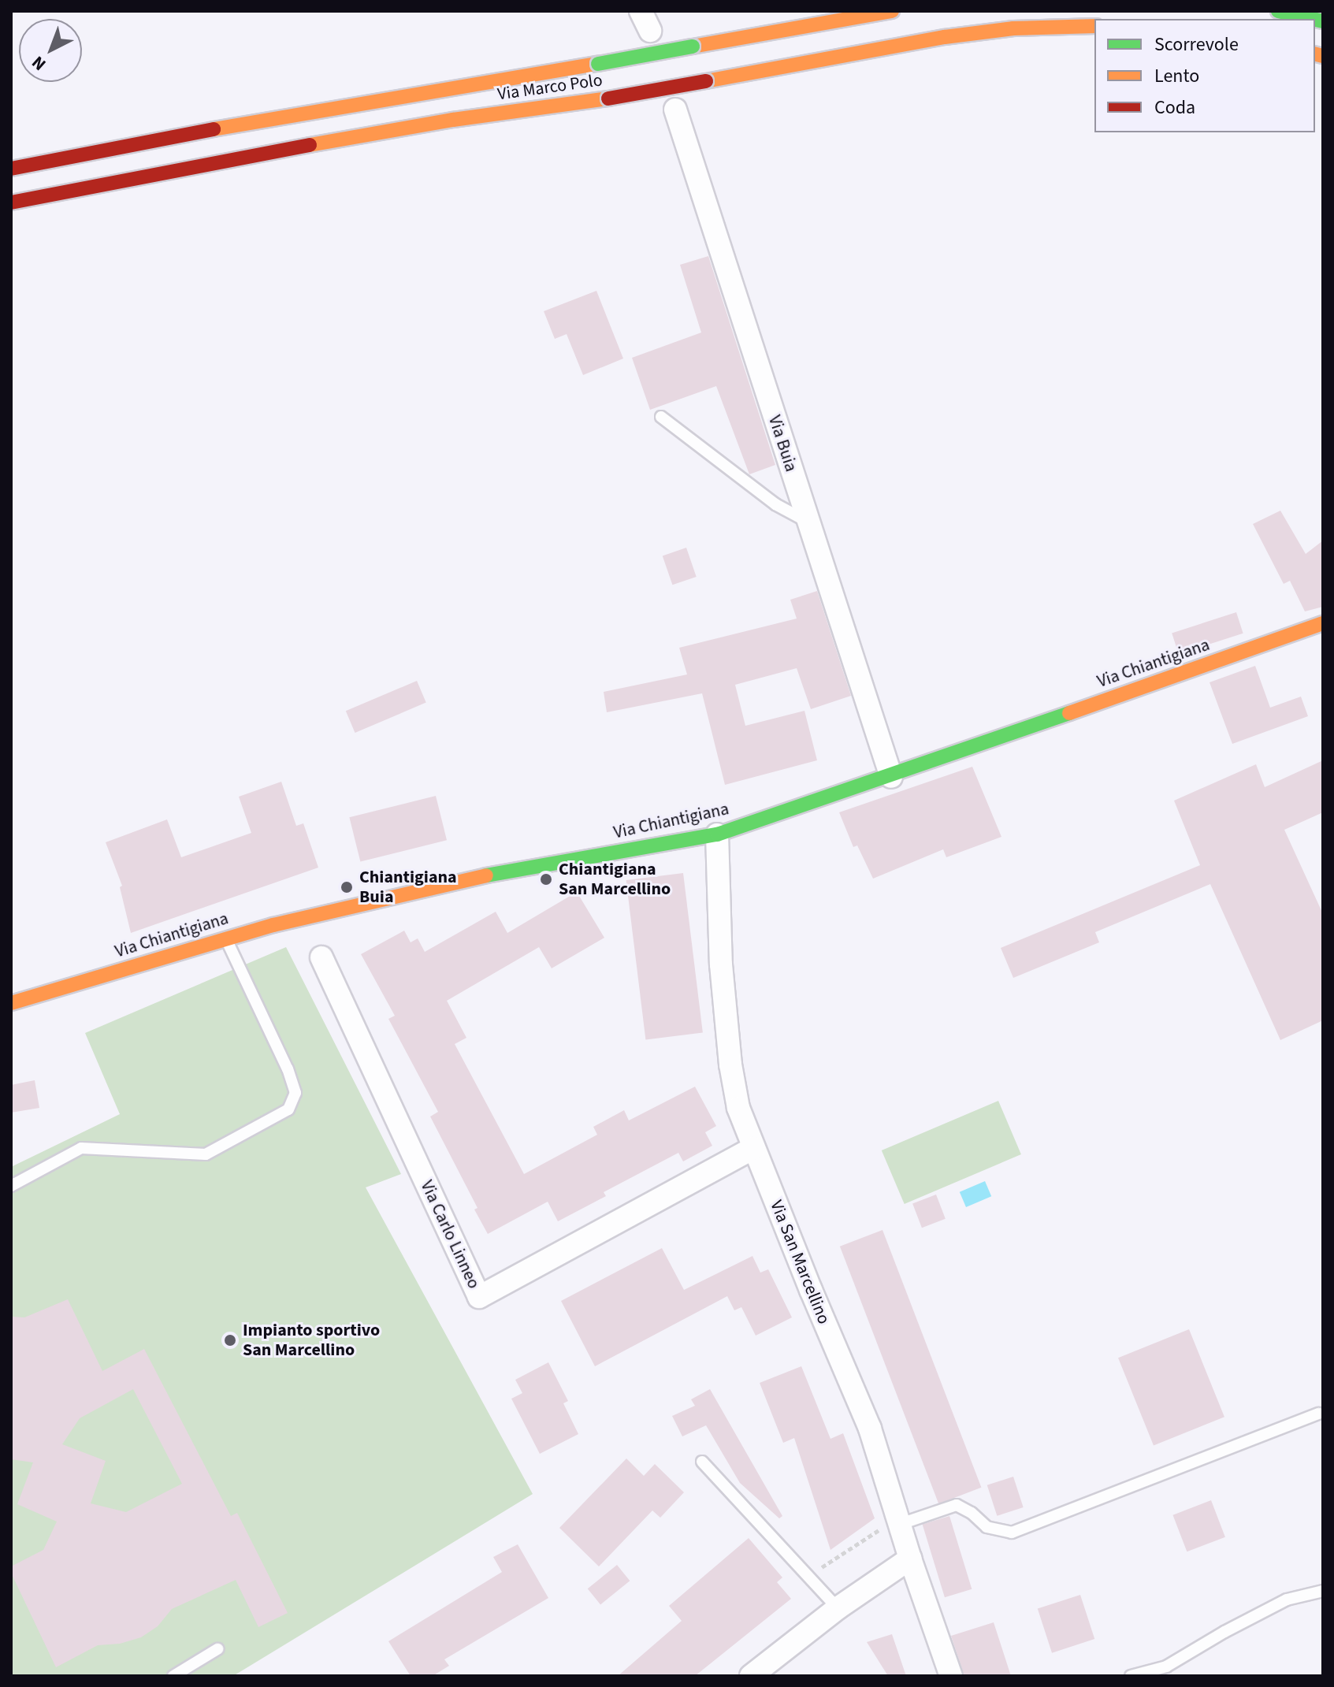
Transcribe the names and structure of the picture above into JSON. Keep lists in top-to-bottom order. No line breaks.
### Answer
{"streets":{"main road":["Via Marco Polo","Via Chiantigiana"],"street":["Via Buia","Via Carlo Linneo","Via San Marcellino"]},"crossings":[["Via Buia","Via Chiantigiana"],["Via Chiantigiana","Via San Marcellino"],["Via Carlo Linneo","Via San Marcellino"]],"places":["Chiantigiana San Marcellino","Chiantigiana Buia","Impianto sportivo San Marcellino"],"legend":["Scorrevole","Lento","Coda"],"north":"bottom left"}
